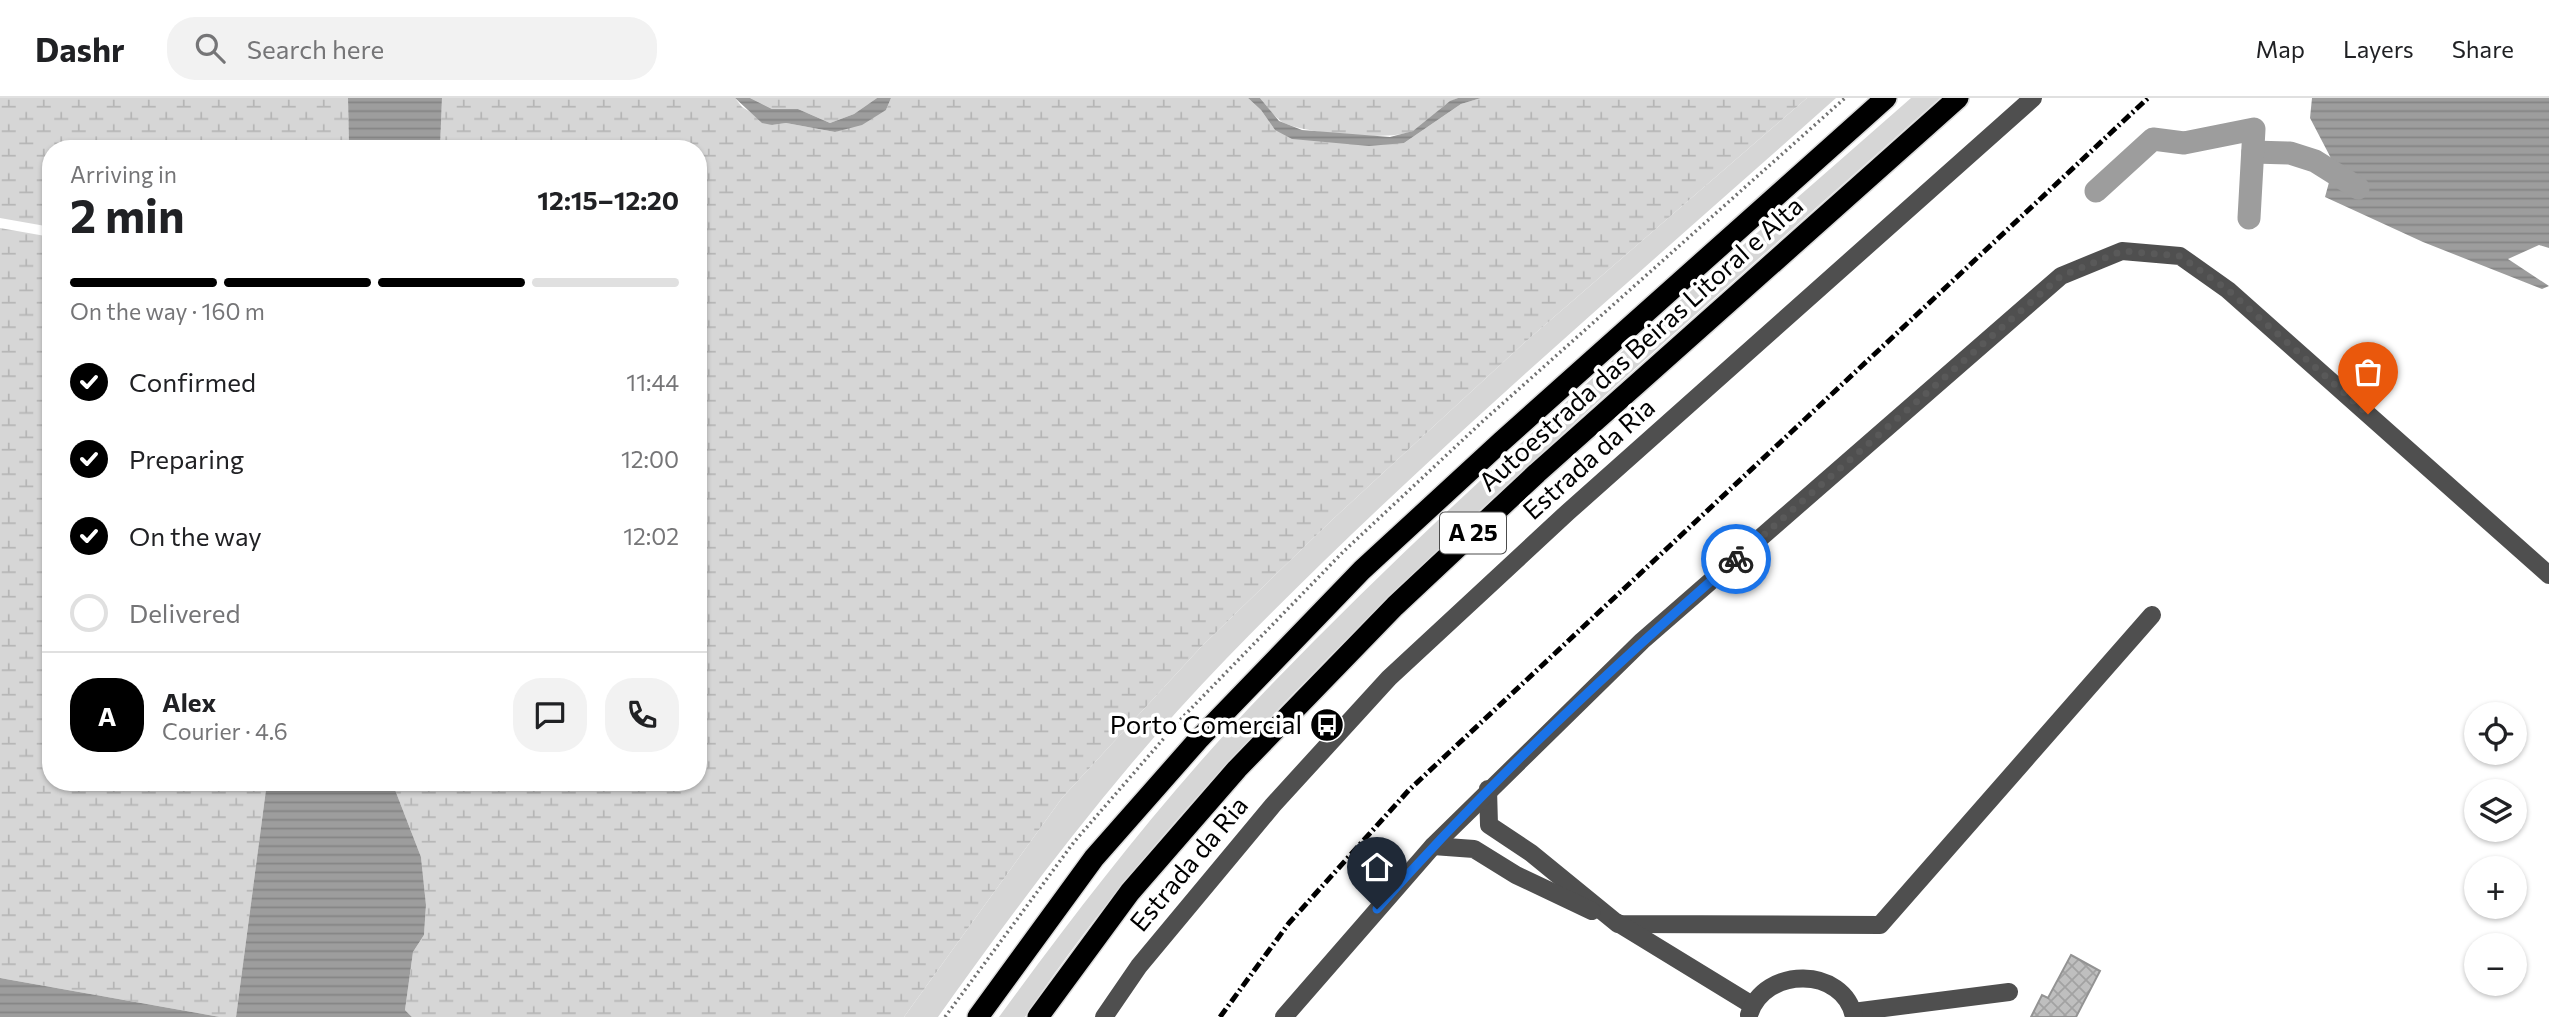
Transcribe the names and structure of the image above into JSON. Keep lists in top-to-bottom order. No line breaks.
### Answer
{"streets":{"highway":["Autoestrada das Beiras Litoral e Alta","A 25"],"street":["Estrada da Ria"]},"places":{"bus stop":["Porto Comercial"]},"page":{"header":"Dashr","search":"Search here","nav":["Map","Layers","Share"],"heading":["2 min","Arriving in","12:15–12:20"],"panel":["Alex","Courier · 4.6"],"bar":"On the way · 160 m","list":[["Confirmed","11:44"],["Preparing","12:00"],["On the way","12:02"],"Delivered"],"round":"A","map_buttons":["+","−"]}}
